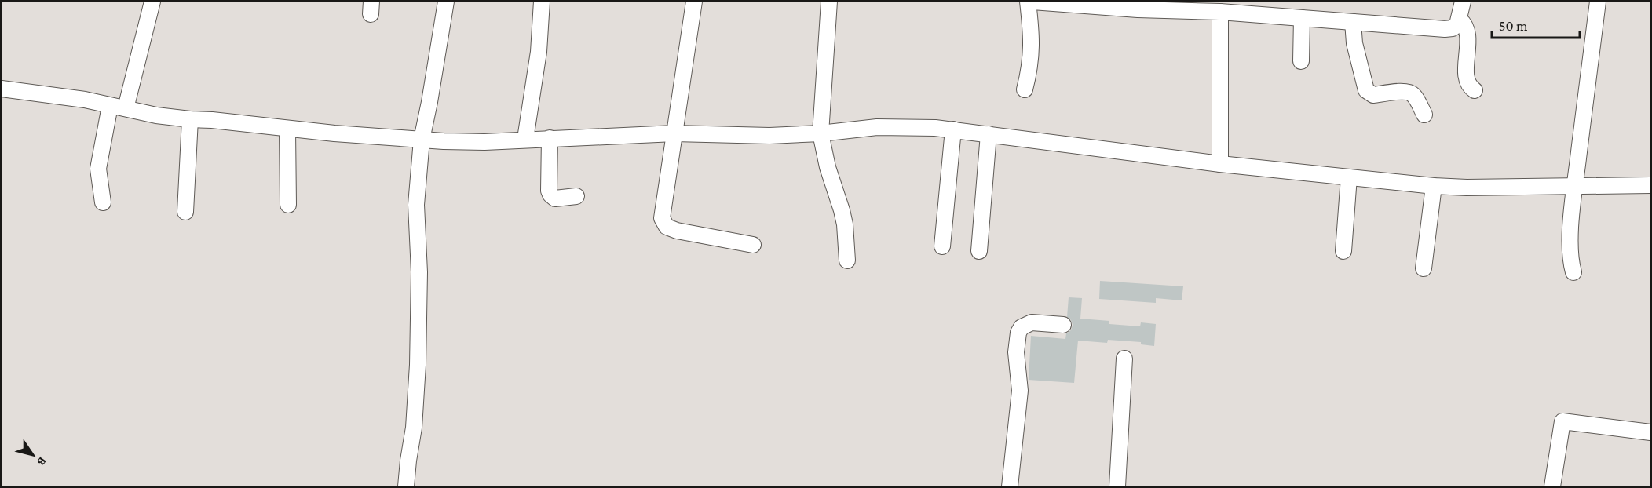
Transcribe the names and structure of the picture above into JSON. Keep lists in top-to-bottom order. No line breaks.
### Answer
{"scale_bar":"50 m","north":"bottom right"}
